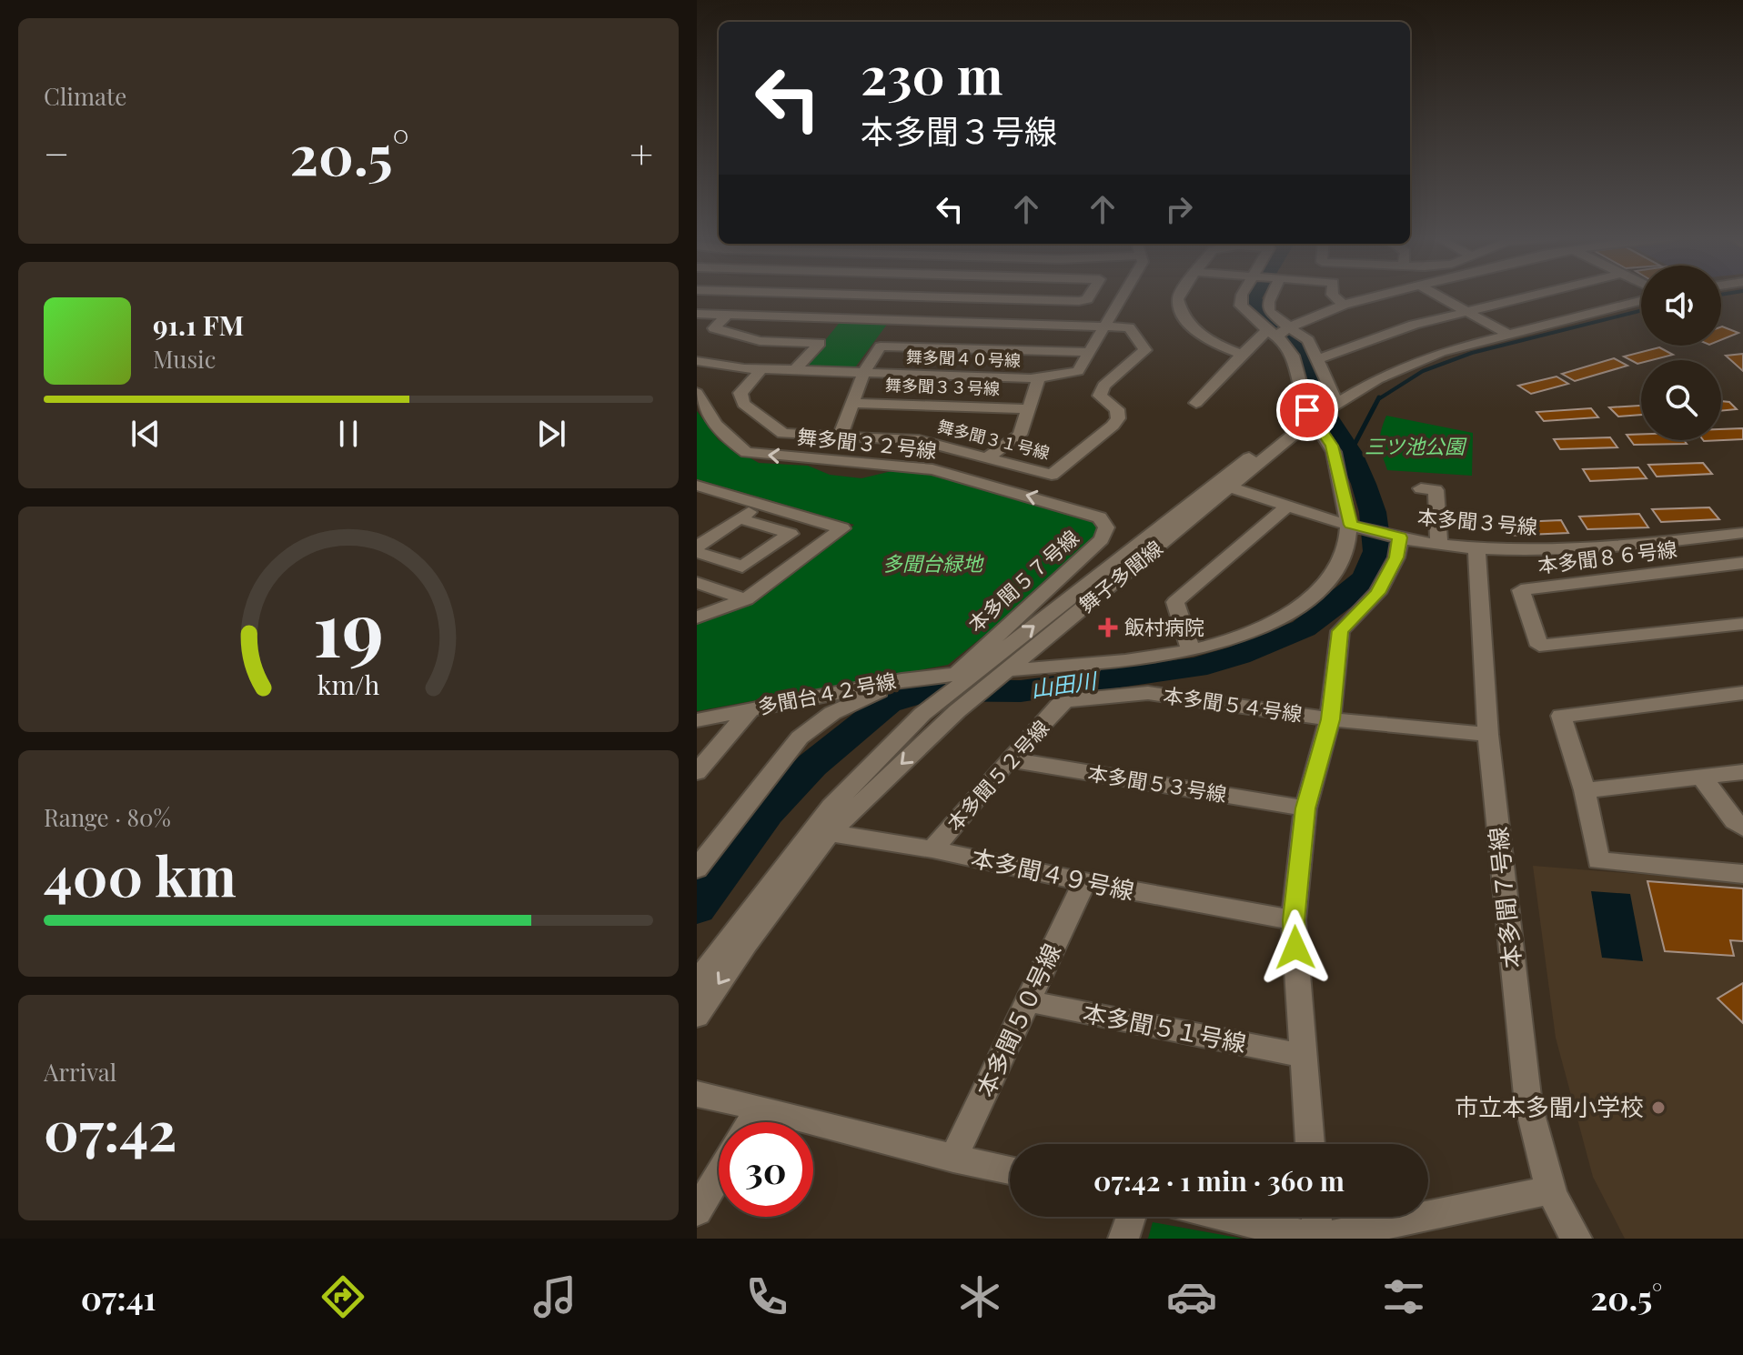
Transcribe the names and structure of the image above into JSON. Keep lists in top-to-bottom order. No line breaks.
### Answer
{"streets":{"street":["舞多聞４０号線","舞多聞３３号線","舞多聞３１号線","舞多聞３２号線","本多聞３号線","本多聞８６号線","舞子多聞線","本多聞５７号線","多聞台４２号線","本多聞５４号線","本多聞５２号線","本多聞５３号線","本多聞４９号線","本多聞７号線","本多聞５０号線","本多聞５１号線"]},"crossings":[["舞多聞４０号線","舞多聞３１号線"],["舞多聞３２号線","本多聞５７号線"],["本多聞３号線","舞子多聞線"],["本多聞３号線","本多聞７号線"],["舞子多聞線","本多聞５７号線"],["舞子多聞線","多聞台４２号線"],["舞子多聞線","本多聞４９号線"],["本多聞５７号線","多聞台４２号線"],["本多聞５４号線","本多聞５２号線"],["本多聞５４号線","本多聞７号線"],["本多聞５２号線","本多聞５３号線"],["本多聞５２号線","本多聞４９号線"],["本多聞４９号線","本多聞５０号線"],["本多聞５０号線","本多聞５１号線"]],"water":["山田川"],"parks":["三ツ池公園","多聞台緑地"],"places":{"health":["飯村病院"],"other":["市立本多聞小学校"]},"page":{"tile":["Climate",["Range · 80%","400 km"],["Arrival","07:42"]],"turn":["230 m","本多聞３号線"],"heat":["−","20.5°","+"],"song":["91.1 FM","Music"],"limit":"30","trip":"07:42 · 1 min · 360 m","tabs":["07:41","20.5°"],"gauge":["19","km/h"]}}
